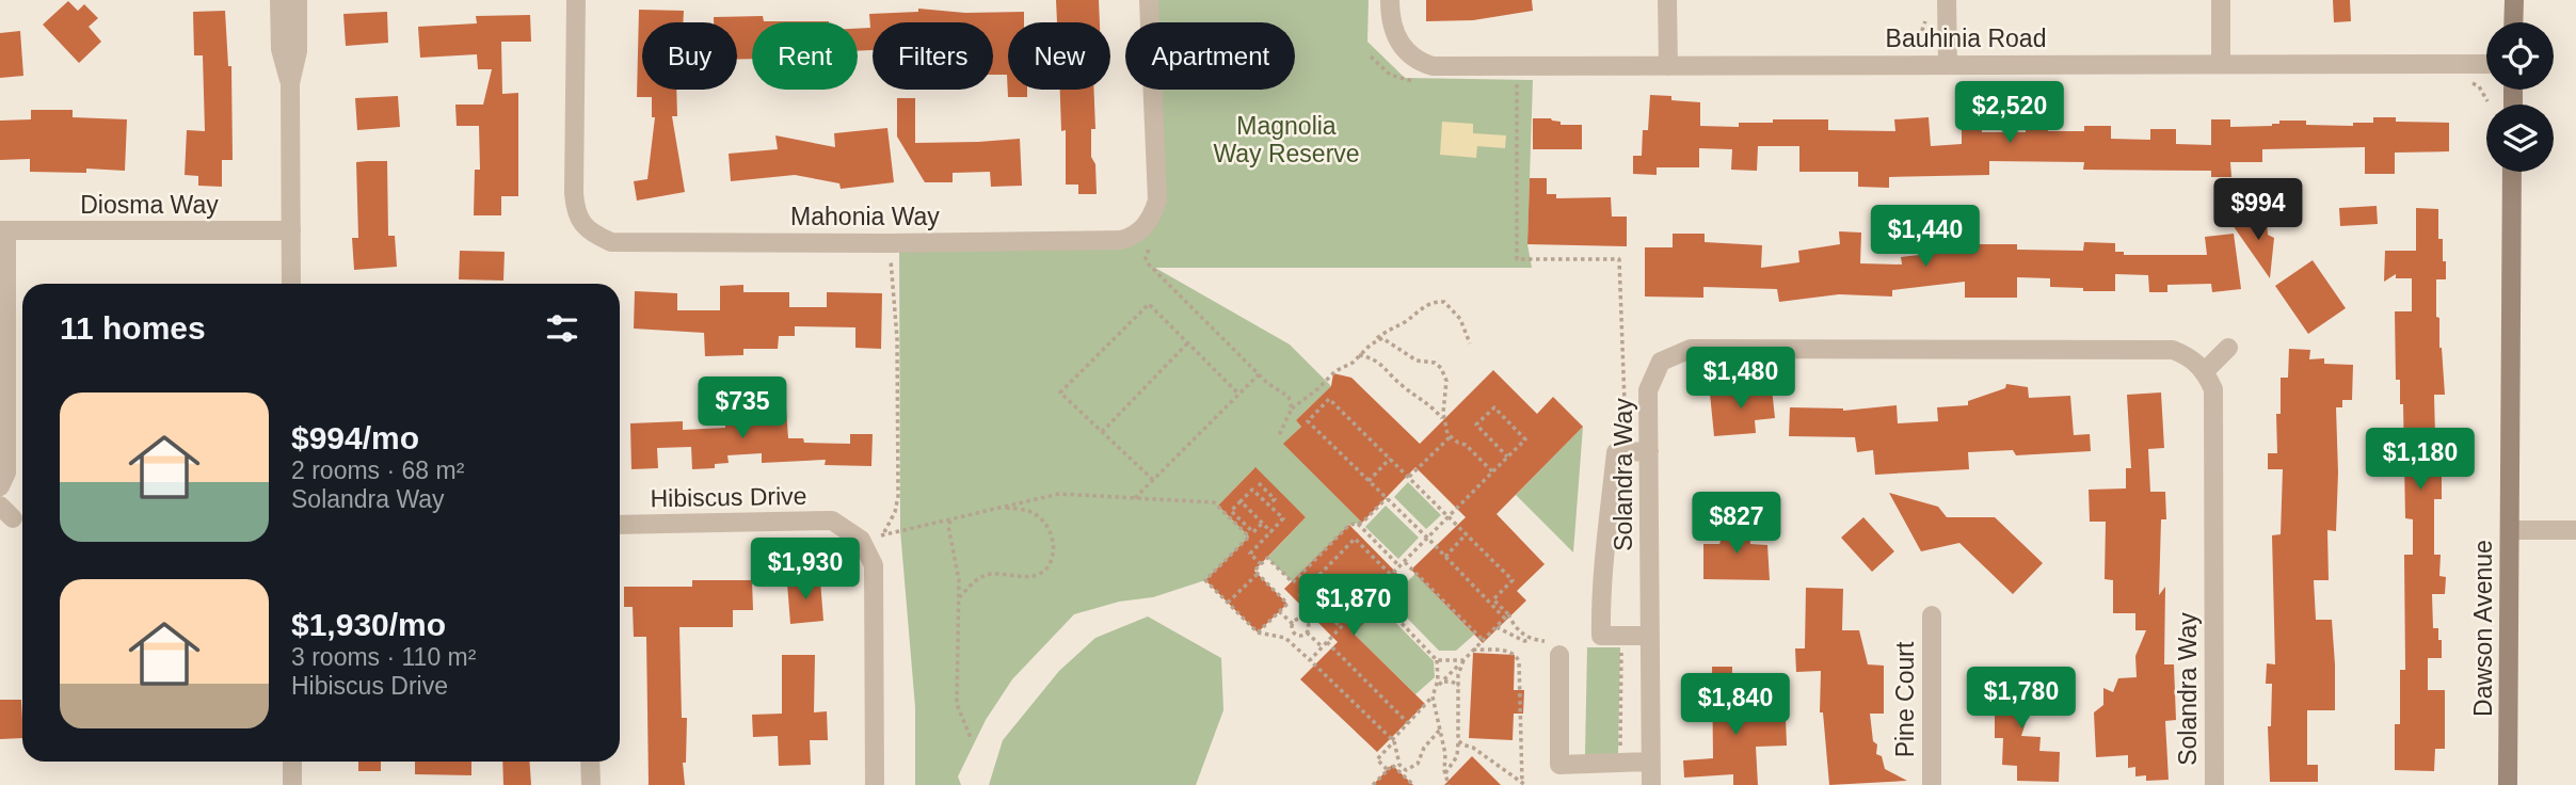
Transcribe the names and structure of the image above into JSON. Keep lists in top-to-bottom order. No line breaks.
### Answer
{"streets":{"main road":["Dawson Avenue"],"street":["Bauhinia Road","Diosma Way","Mahonia Way","Solandra Way","Hibiscus Drive","Pine Court"]},"parks":["Magnolia Way Reserve"],"page":{"chip":["Buy","Rent","Filters","New","Apartment"],"price":["$2,520","$994","$1,440","$1,480","$735","$1,180","$827","$1,930","$1,870","$1,780","$1,840"],"heading":"11 homes","list":[{"name":"$994/mo","note":"2 rooms · 68 m² · Solandra Way"},{"name":"$1,930/mo","note":"3 rooms · 110 m² · Hibiscus Drive"}]}}
